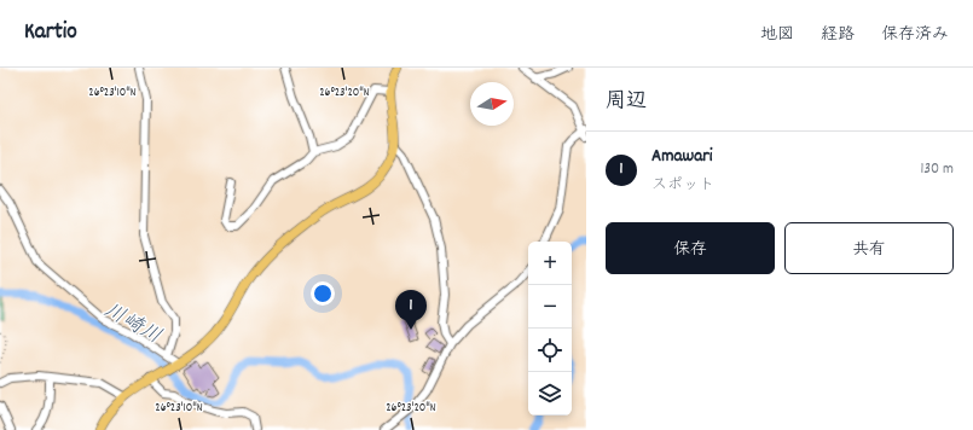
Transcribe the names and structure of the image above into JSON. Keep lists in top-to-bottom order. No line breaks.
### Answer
{"water":["川崎川"],"north":"right","page":{"header":"Kartio","nav":["地図","経路","保存済み"],"heading":"周辺","list":[{"mark":"1","name":"Amawari","note":"スポット","value":"130 m"}],"buttons":["保存","共有"],"map_buttons":["+","−"],"pins":"1"},"coordinates":["26°23'10\"N","26°23'20\"N"]}
